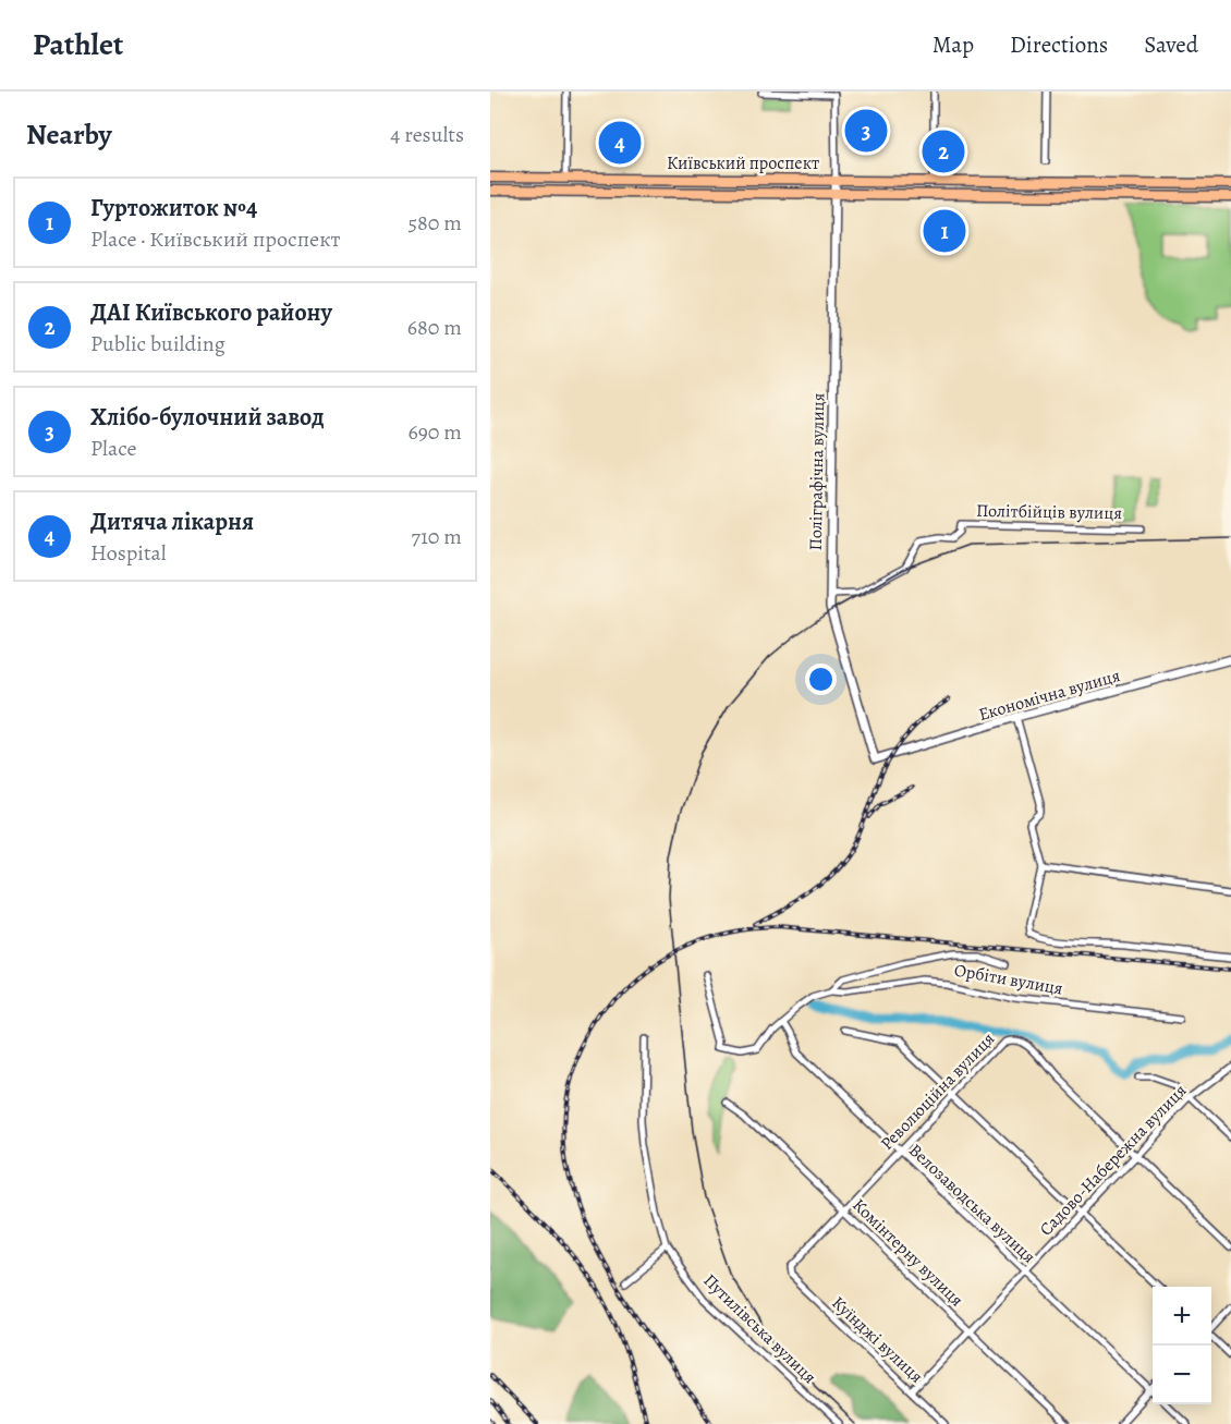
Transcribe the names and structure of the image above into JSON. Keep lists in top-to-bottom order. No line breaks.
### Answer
{"streets":{"main road":["Київський проспект"],"street":["Поліграфічна вулиця","Політбійців вулиця","Економічна вулиця","Орбіти вулиця","Революційна вулиця","Садово-Набережна вулиця","Велозаводська вулиця","Комінтерну вулиця","Путилівська вулиця","Куїнджі вулиця"]},"crossings":[["Київський проспект","Поліграфічна вулиця"],["Поліграфічна вулиця","Політбійців вулиця"],["Поліграфічна вулиця","Економічна вулиця"],["Революційна вулиця","Садово-Набережна вулиця"],["Революційна вулиця","Велозаводська вулиця"],["Революційна вулиця","Комінтерну вулиця"],["Революційна вулиця","Куїнджі вулиця"],["Садово-Набережна вулиця","Велозаводська вулиця"],["Садово-Набережна вулиця","Комінтерну вулиця"],["Садово-Набережна вулиця","Куїнджі вулиця"]],"page":{"header":"Pathlet","nav":["Map","Directions","Saved"],"heading":["Nearby","4 results"],"pins":["3","4","2","1"],"list":[{"mark":"1","name":"Гуртожиток №4","note":"Place · Київський проспект","value":"580 m"},{"mark":"2","name":"ДАІ Київського району","note":"Public building","value":"680 m"},{"mark":"3","name":"Хлібо-булочний завод","note":"Place","value":"690 m"},{"mark":"4","name":"Дитяча лікарня","note":"Hospital","value":"710 m"}],"map_buttons":["+","−"]}}
